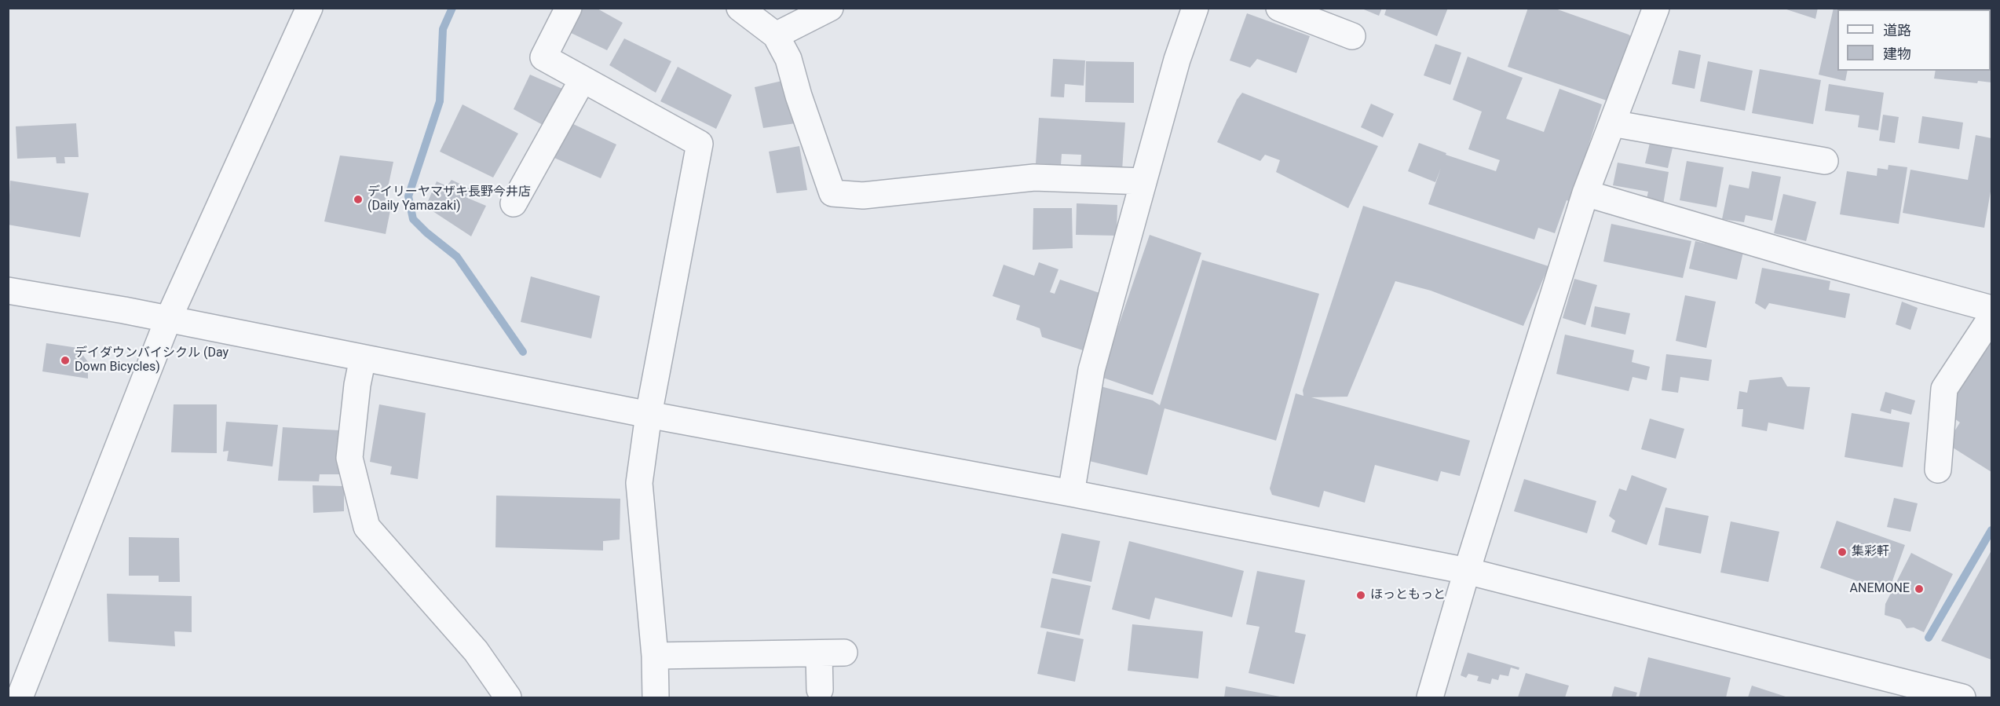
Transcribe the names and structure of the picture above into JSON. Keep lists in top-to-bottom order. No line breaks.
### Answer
{"places":["デイリーヤマザキ長野今井店 (Daily Yamazaki)","デイダウンバイシクル (Day Down Bicycles)","集彩軒","ANEMONE","ほっともっと"],"legend":["道路","建物"]}
